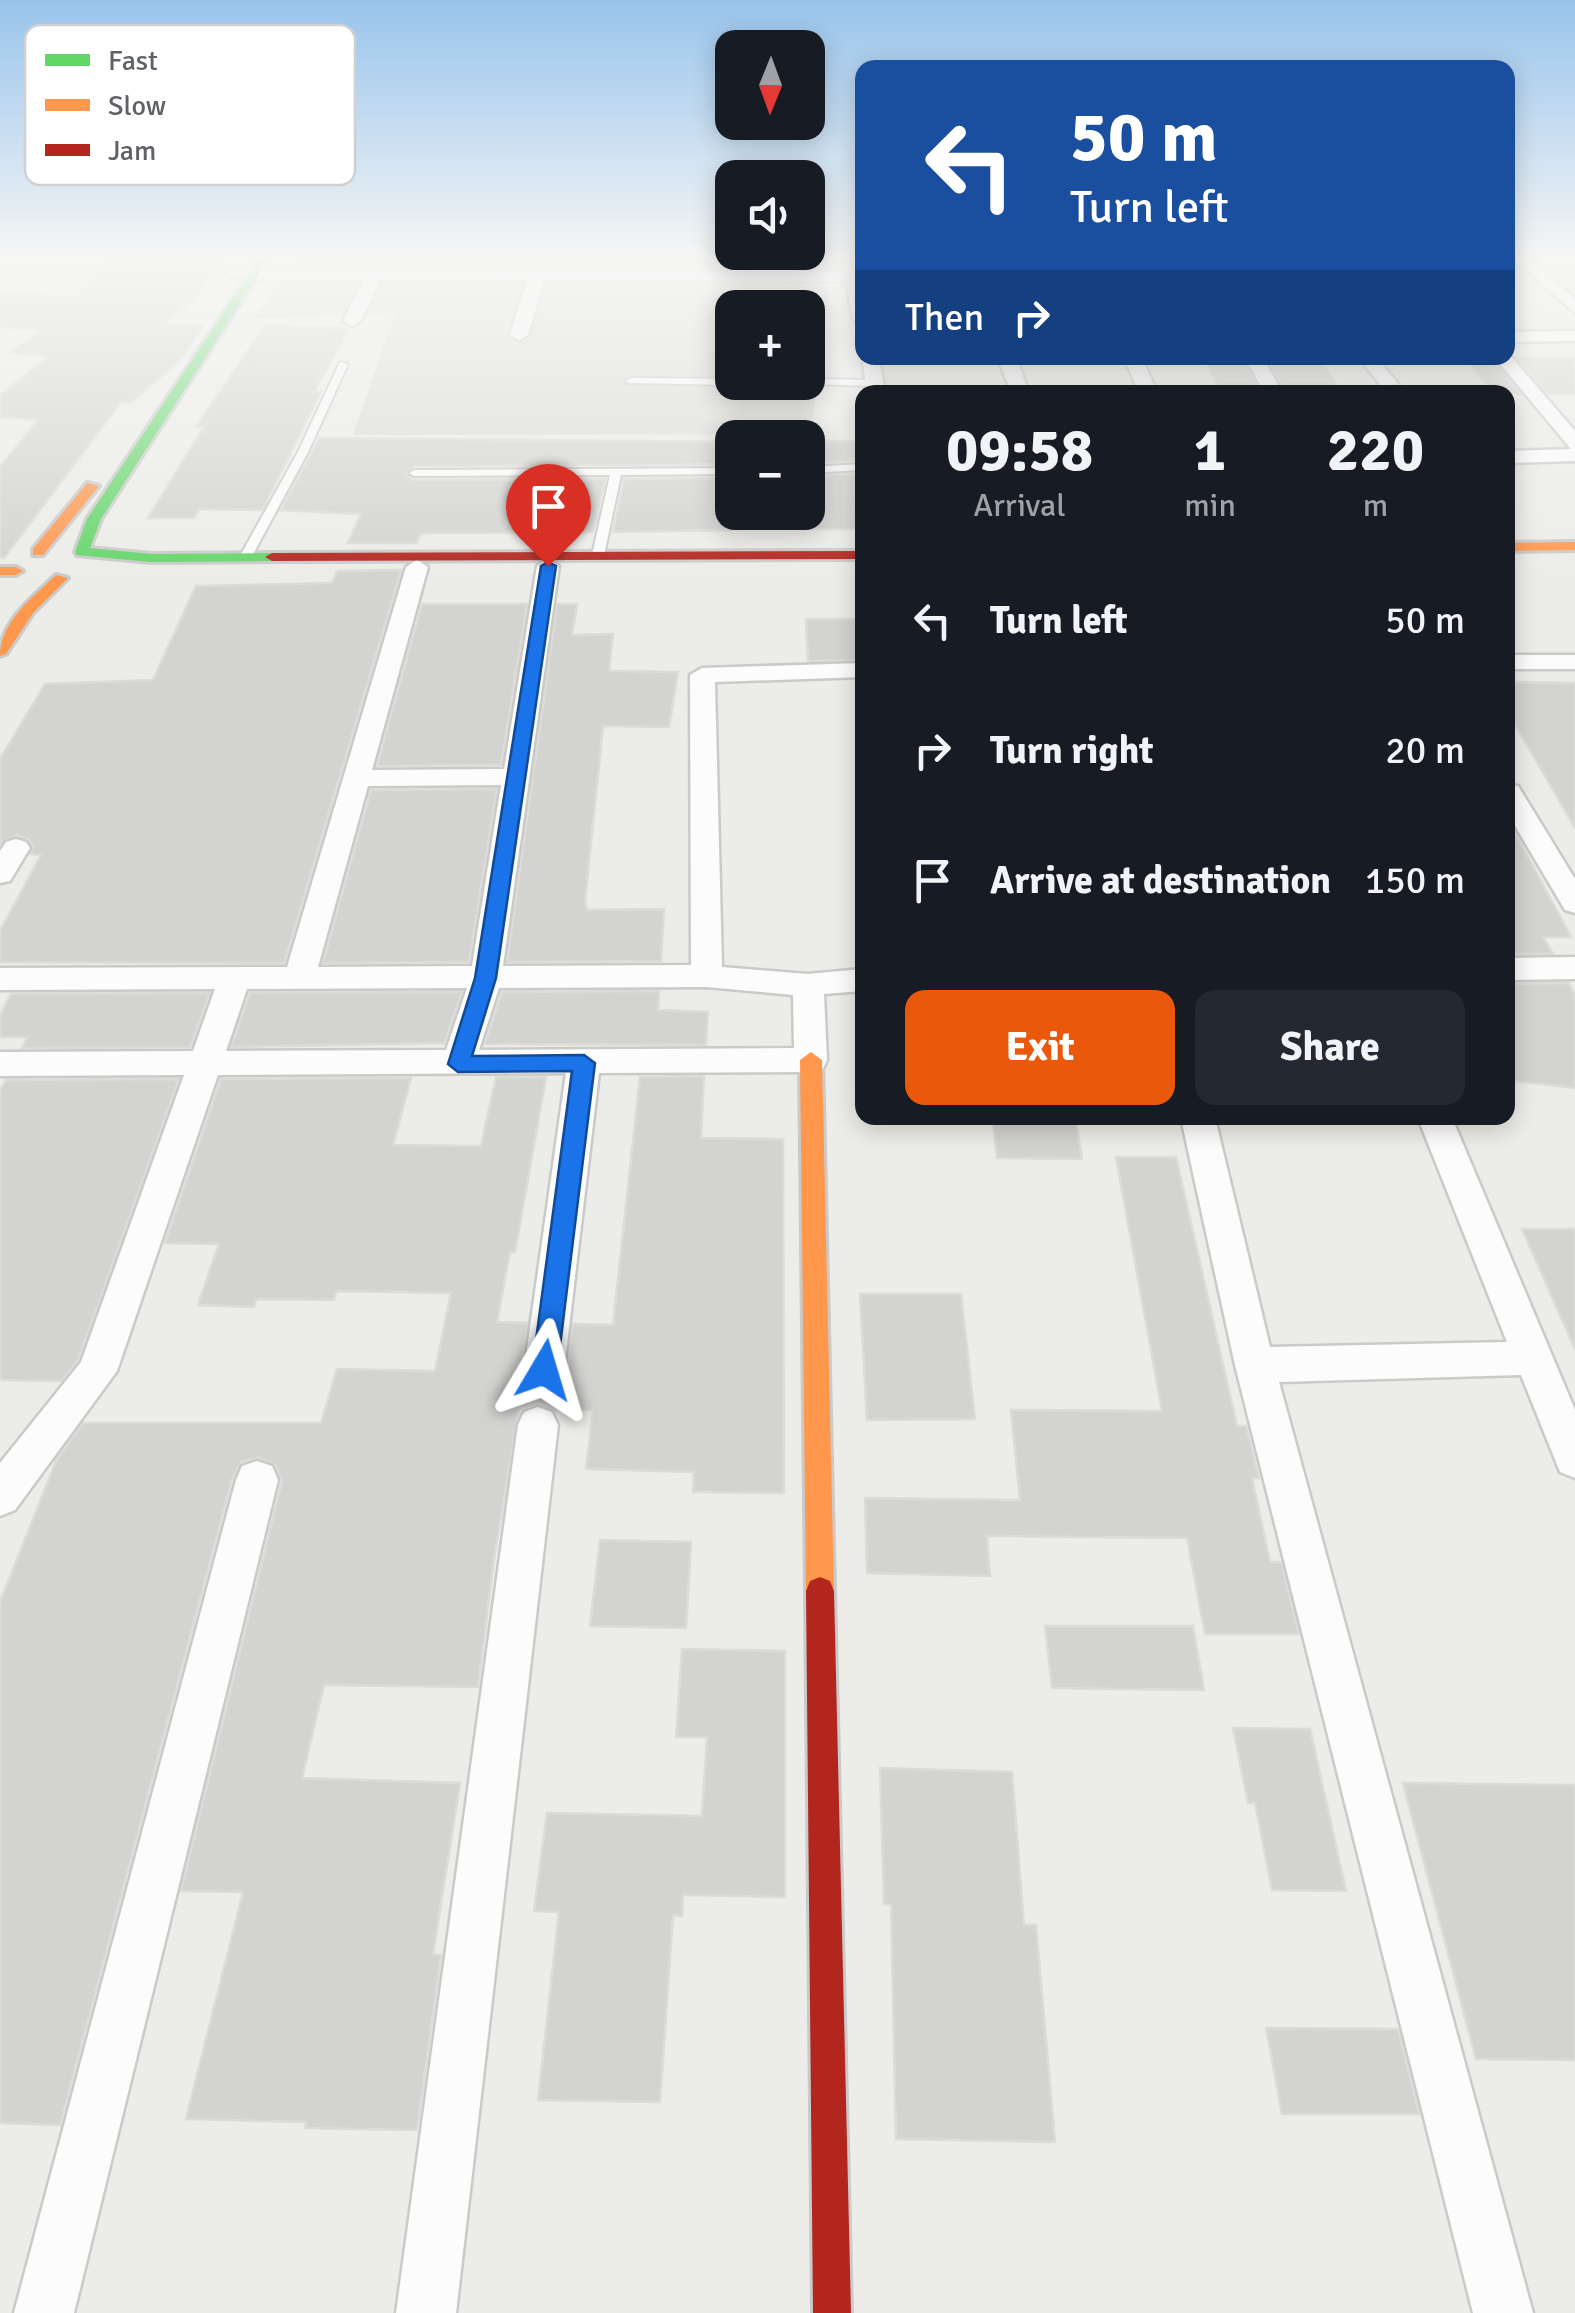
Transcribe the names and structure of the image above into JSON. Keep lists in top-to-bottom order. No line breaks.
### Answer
{"legend":["Fast","Slow","Jam"],"north":"bottom","page":{"map_buttons":["+","−"],"turn":["50 m","Turn left"],"then":"Then","eta":["09:58","Arrival","1","min","220","m"],"list":[{"name":"Turn left","value":"50 m"},{"name":"Turn right","value":"20 m"},{"name":"Arrive at destination","value":"150 m"}],"buttons":["Exit","Share"]}}
